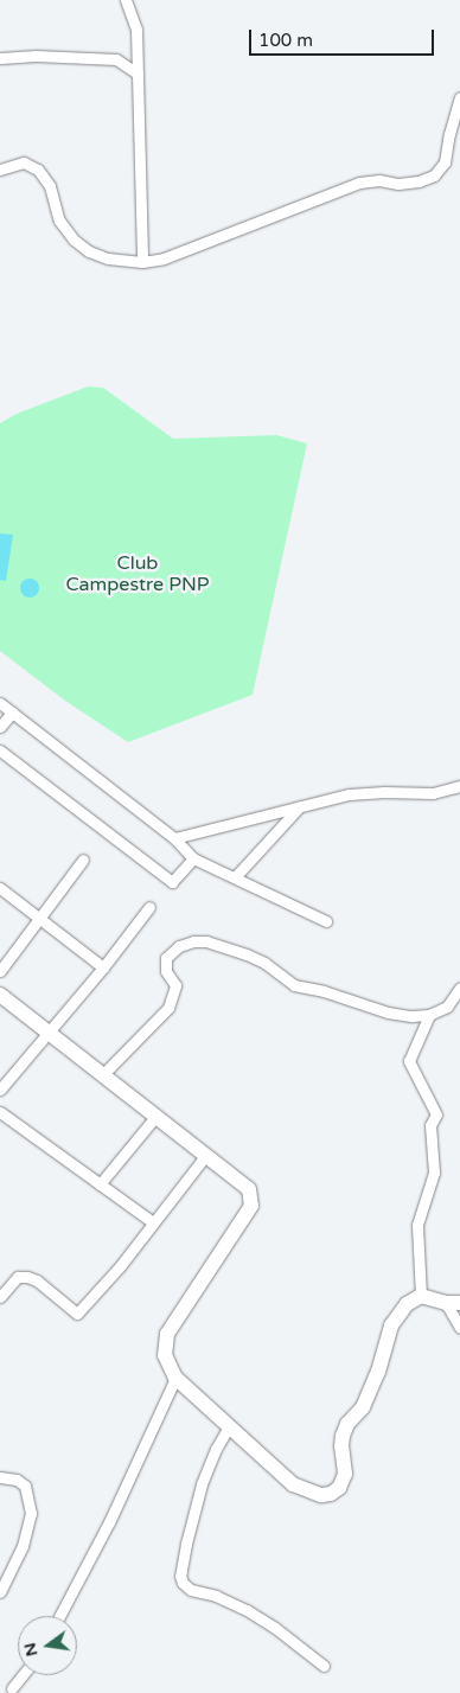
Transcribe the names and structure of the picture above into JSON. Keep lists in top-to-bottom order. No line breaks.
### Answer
{"parks":["Club Campestre PNP"],"scale_bar":"100 m","north":"left"}
